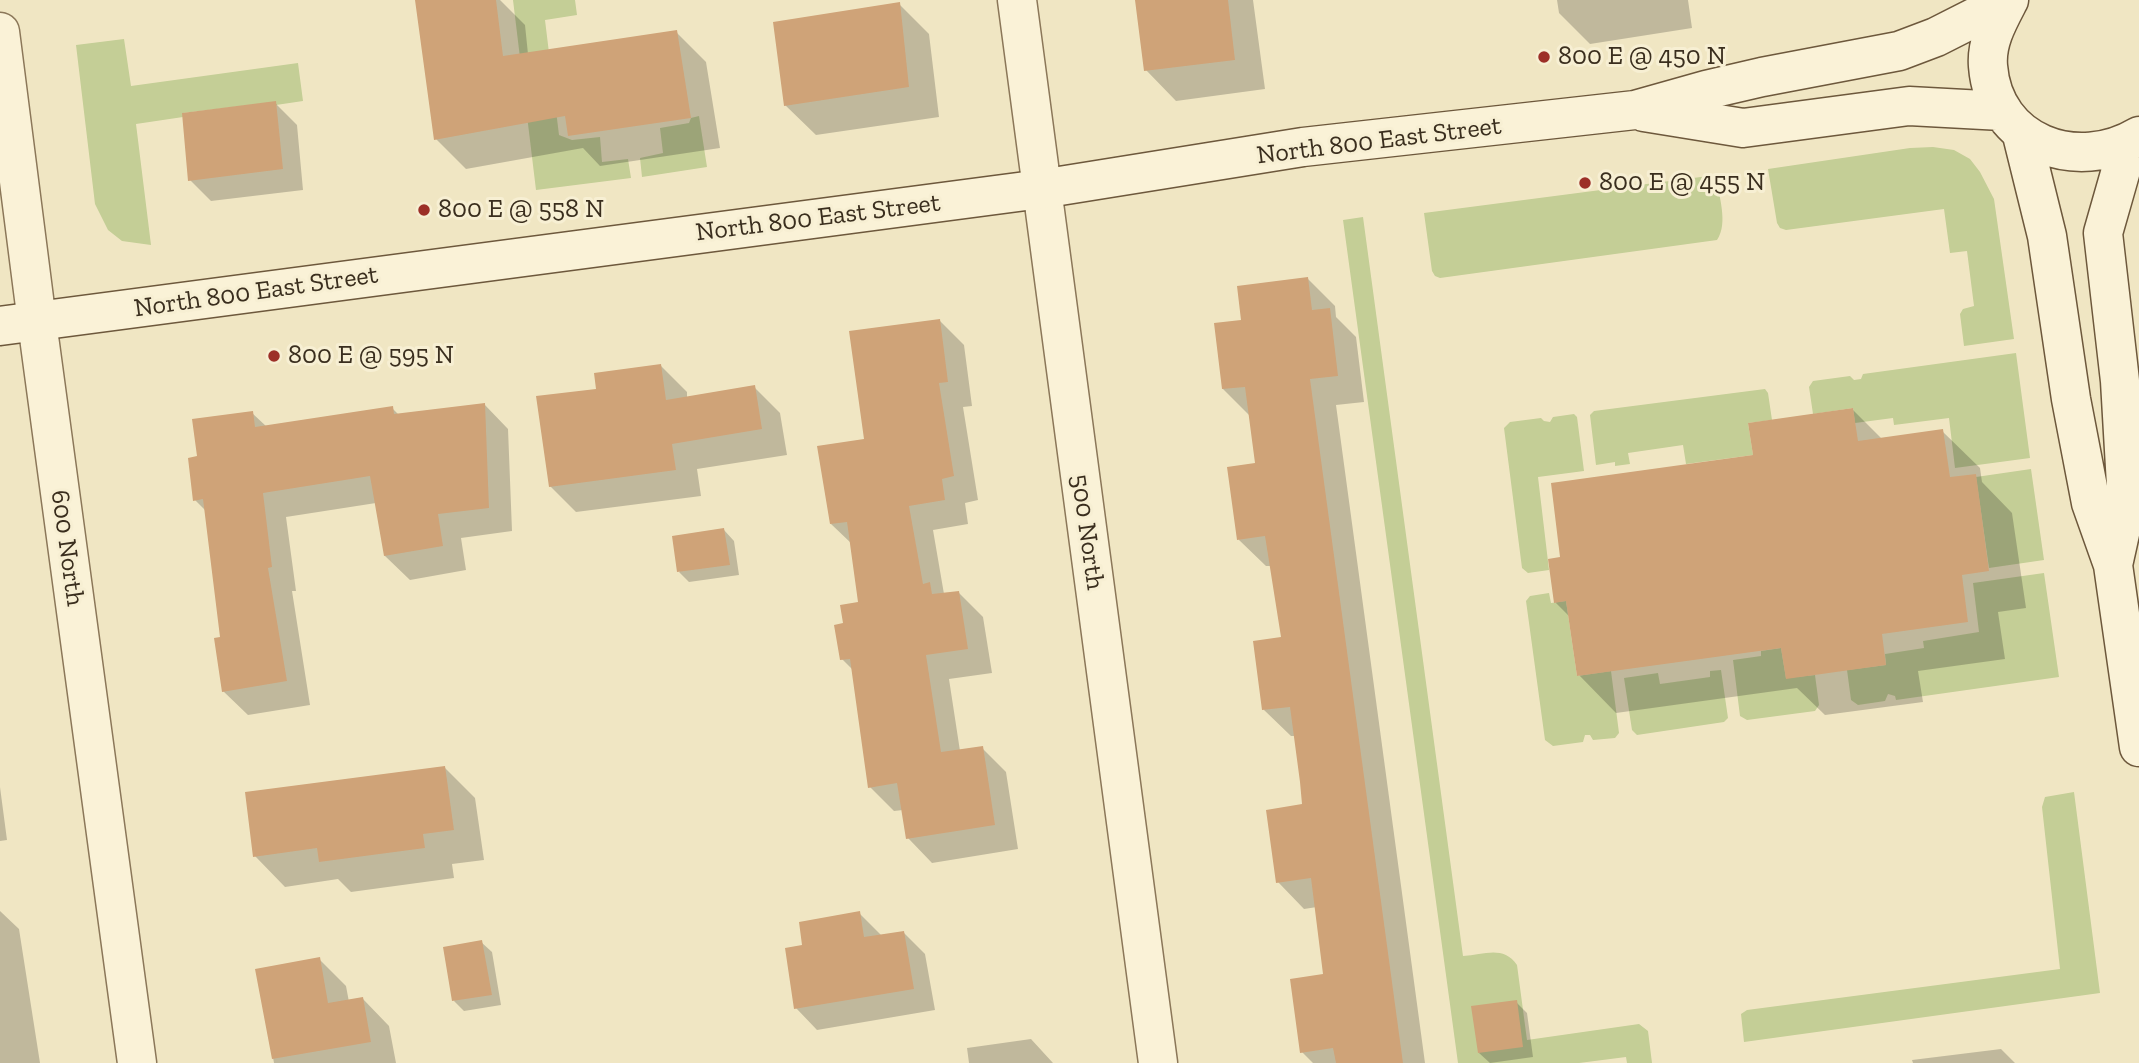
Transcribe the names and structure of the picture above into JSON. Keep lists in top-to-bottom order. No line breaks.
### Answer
{"streets":{"street":["North 800 East Street","500 North","600 North"]},"crossings":[["North 800 East Street","500 North"],["North 800 East Street","600 North"]],"places":["800 E @ 450 N","800 E @ 455 N","800 E @ 558 N","800 E @ 595 N"]}
